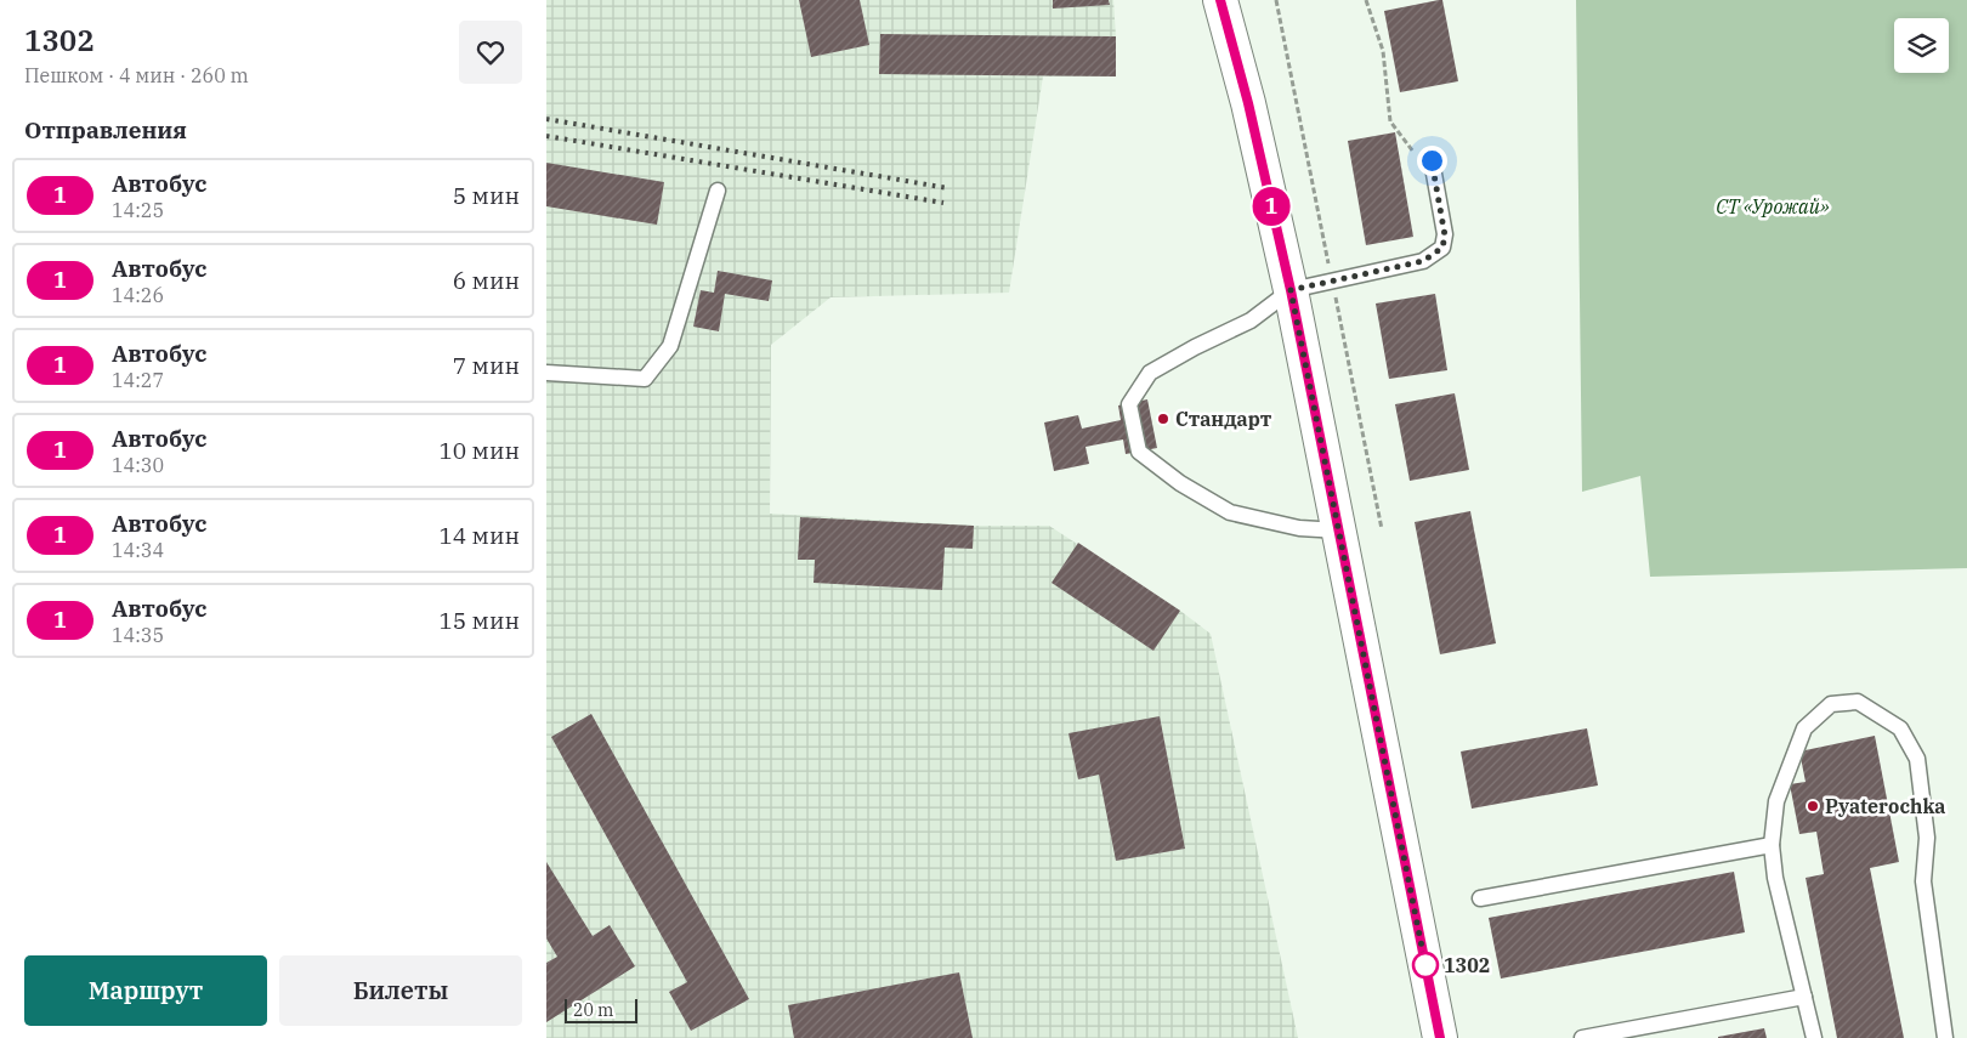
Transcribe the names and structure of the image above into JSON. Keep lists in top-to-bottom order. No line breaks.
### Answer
{"parks":["СТ «Урожай»"],"places":["Стандарт","Pyaterochka","1302"],"lines":["bus line 1"],"scale_bar":"20 m","page":{"heading":[["1302","Пешком · 4 мин · 260 m"],"Отправления"],"on_map":"1","list":[{"mark":"1","name":"Автобус","note":"14:25","value":"5 мин"},{"mark":"1","name":"Автобус","note":"14:26","value":"6 мин"},{"mark":"1","name":"Автобус","note":"14:27","value":"7 мин"},{"mark":"1","name":"Автобус","note":"14:30","value":"10 мин"},{"mark":"1","name":"Автобус","note":"14:34","value":"14 мин"},{"mark":"1","name":"Автобус","note":"14:35","value":"15 мин"}],"buttons":["Маршрут","Билеты"],"scale":"20 m"}}
